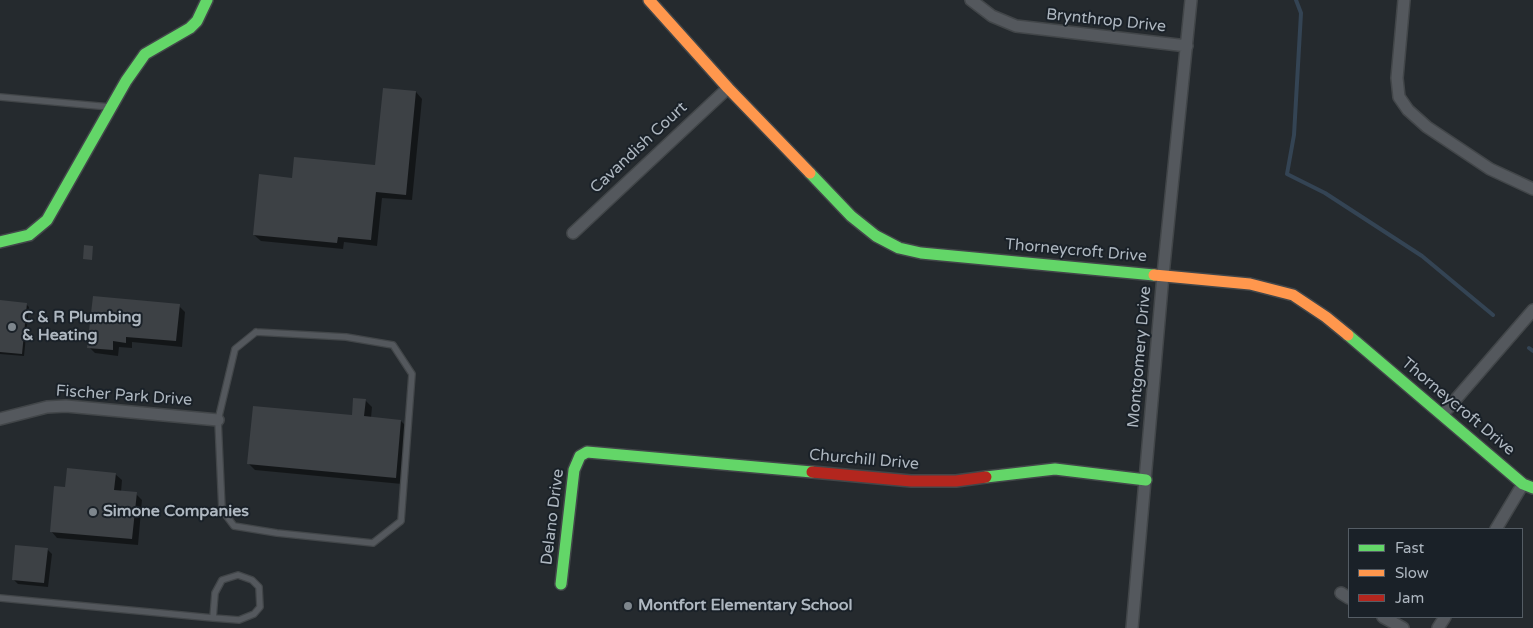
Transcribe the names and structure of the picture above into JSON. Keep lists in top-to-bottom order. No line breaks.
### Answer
{"streets":{"street":["Brynthrop Drive","Cavandish Court","Thorneycroft Drive","Montgomery Drive","Fischer Park Drive","Churchill Drive","Delano Drive"]},"crossings":[["Brynthrop Drive","Montgomery Drive"],["Cavandish Court","Thorneycroft Drive"],["Thorneycroft Drive","Montgomery Drive"],["Montgomery Drive","Churchill Drive"],["Churchill Drive","Delano Drive"]],"places":["C & R Plumbing & Heating","Simone Companies","Montfort Elementary School"],"legend":["Fast","Slow","Jam"]}
